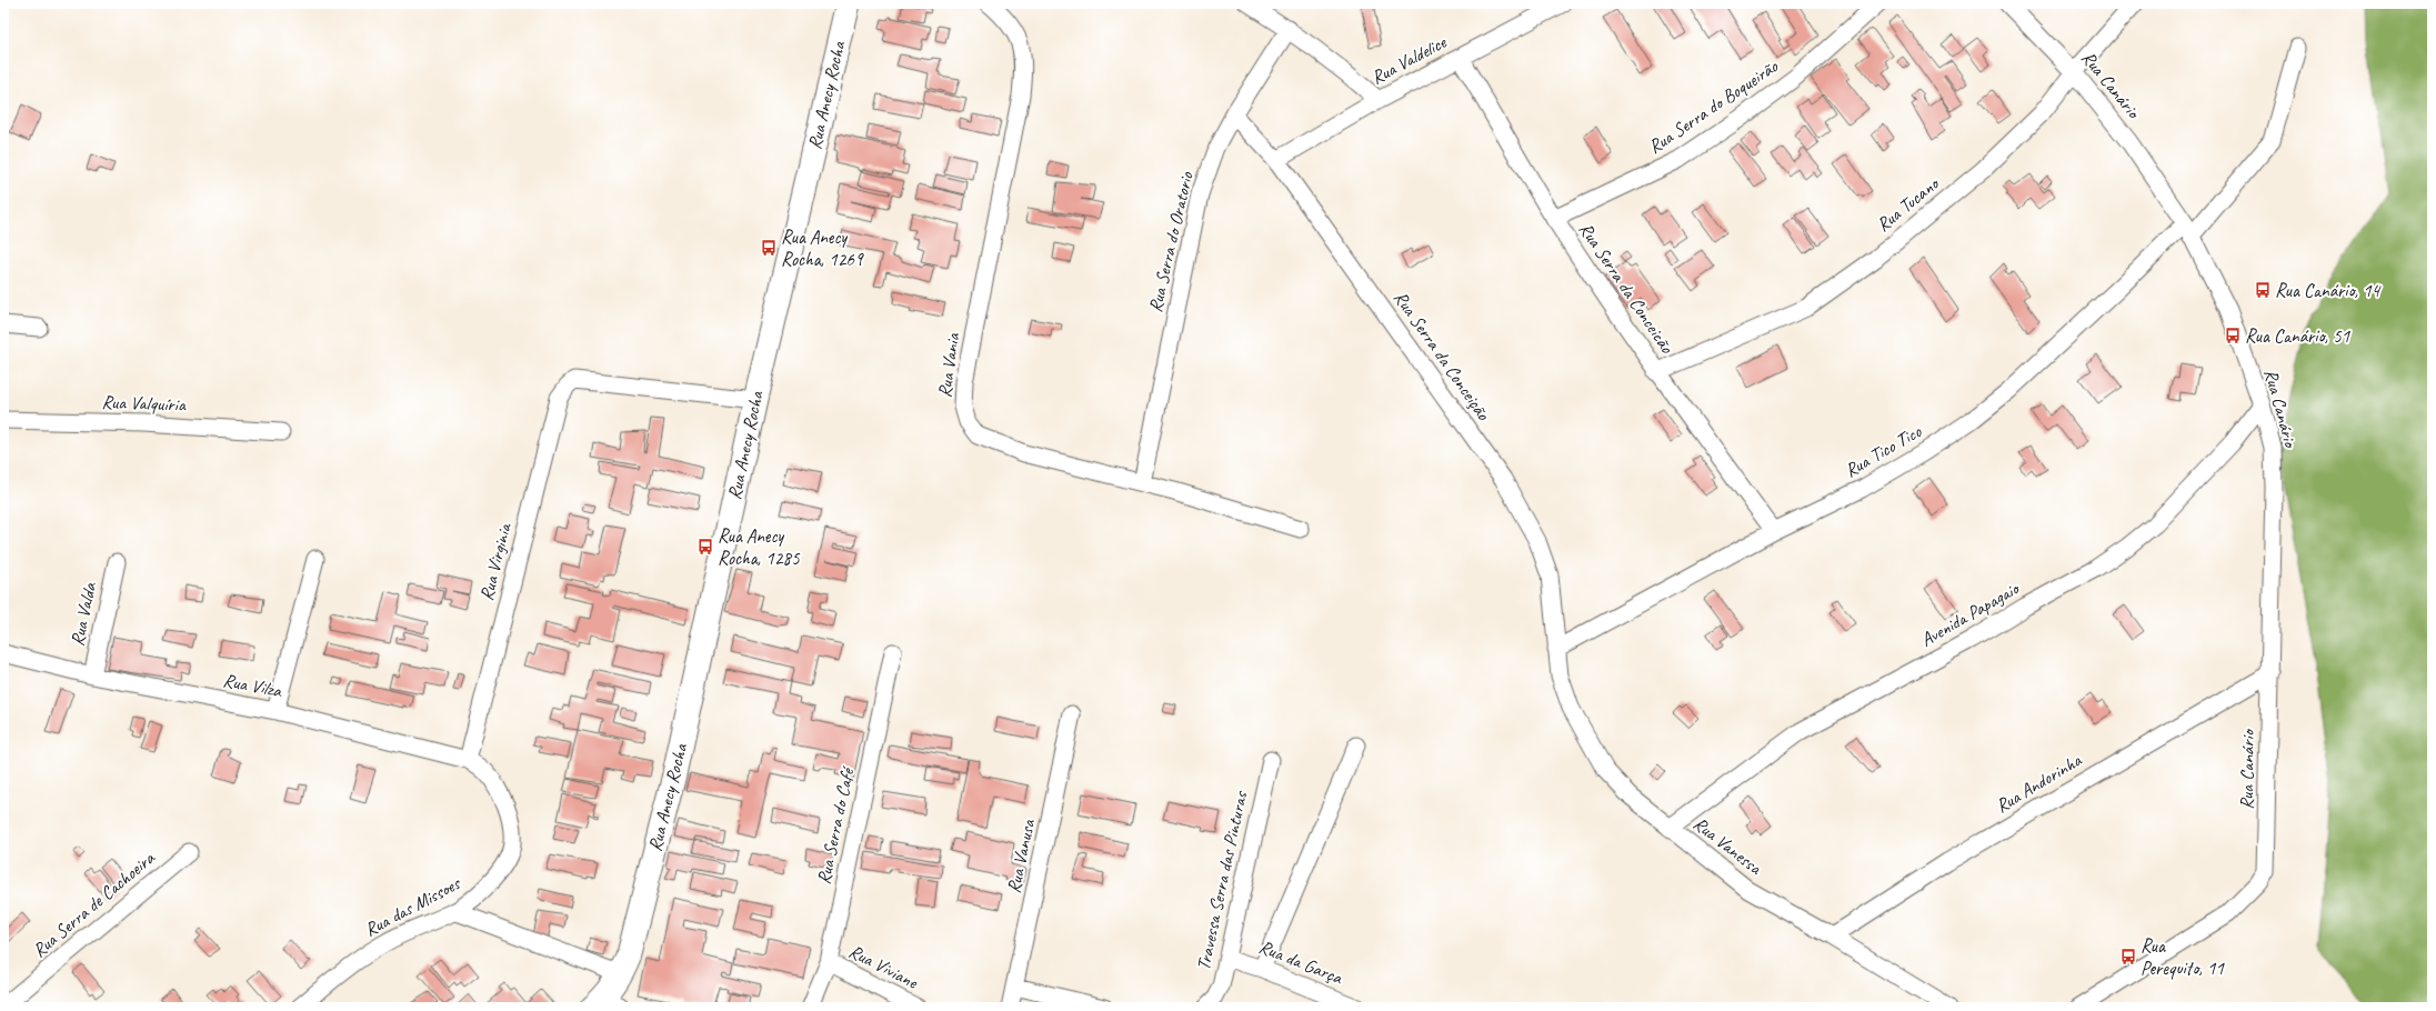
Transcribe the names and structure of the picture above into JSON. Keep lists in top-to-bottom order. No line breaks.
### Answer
{"streets":{"street":["Rua Valdelice","Rua Canário","Rua Anecy Rocha","Rua Serra do Boqueirão","Rua Tucano","Rua Serra do Oratorio","Rua Serra da Conceicão","Rua Serra da Conceição","Rua Vania","Rua Valquíria","Rua Tico Tico","Rua Virginia","Rua Valda","Avenida Papagaio","Rua Vilza","Rua Andorinha","Rua Serra do Café","Rua Vanessa","Rua Vanusa","Travessa Serra das Pinturas","Rua Serra de Cachoeira","Rua das Missoes","Rua da Garça","Rua Viviane"]},"crossings":[["Rua Valdelice","Rua Serra da Conceicão"],["Rua Valdelice","Rua Serra da Conceição"],["Rua Canário","Rua Tucano"],["Rua Canário","Rua Tico Tico"],["Rua Canário","Avenida Papagaio"],["Rua Canário","Rua Andorinha"],["Rua Anecy Rocha","Rua Virginia"],["Rua Serra do Boqueirão","Rua Serra da Conceicão"],["Rua Tucano","Rua Serra da Conceicão"],["Rua Serra do Oratorio","Rua Serra da Conceição"],["Rua Serra do Oratorio","Rua Vania"],["Rua Serra da Conceicão","Rua Tico Tico"],["Rua Serra da Conceição","Rua Tico Tico"],["Rua Serra da Conceição","Rua Vanessa"],["Rua Tico Tico","Rua Vanessa"],["Rua Virginia","Rua Vilza"],["Rua Valda","Rua Vilza"],["Avenida Papagaio","Rua Vanessa"],["Rua Vilza","Rua das Missoes"],["Rua Andorinha","Rua Vanessa"],["Rua Serra do Café","Rua Viviane"],["Travessa Serra das Pinturas","Rua da Garça"]],"places":{"bus stop":["Rua Anecy Rocha, 1269","Rua Canário, 14","Rua Canário, 51","Rua Anecy Rocha, 1285","Rua Perequito, 11"]}}
